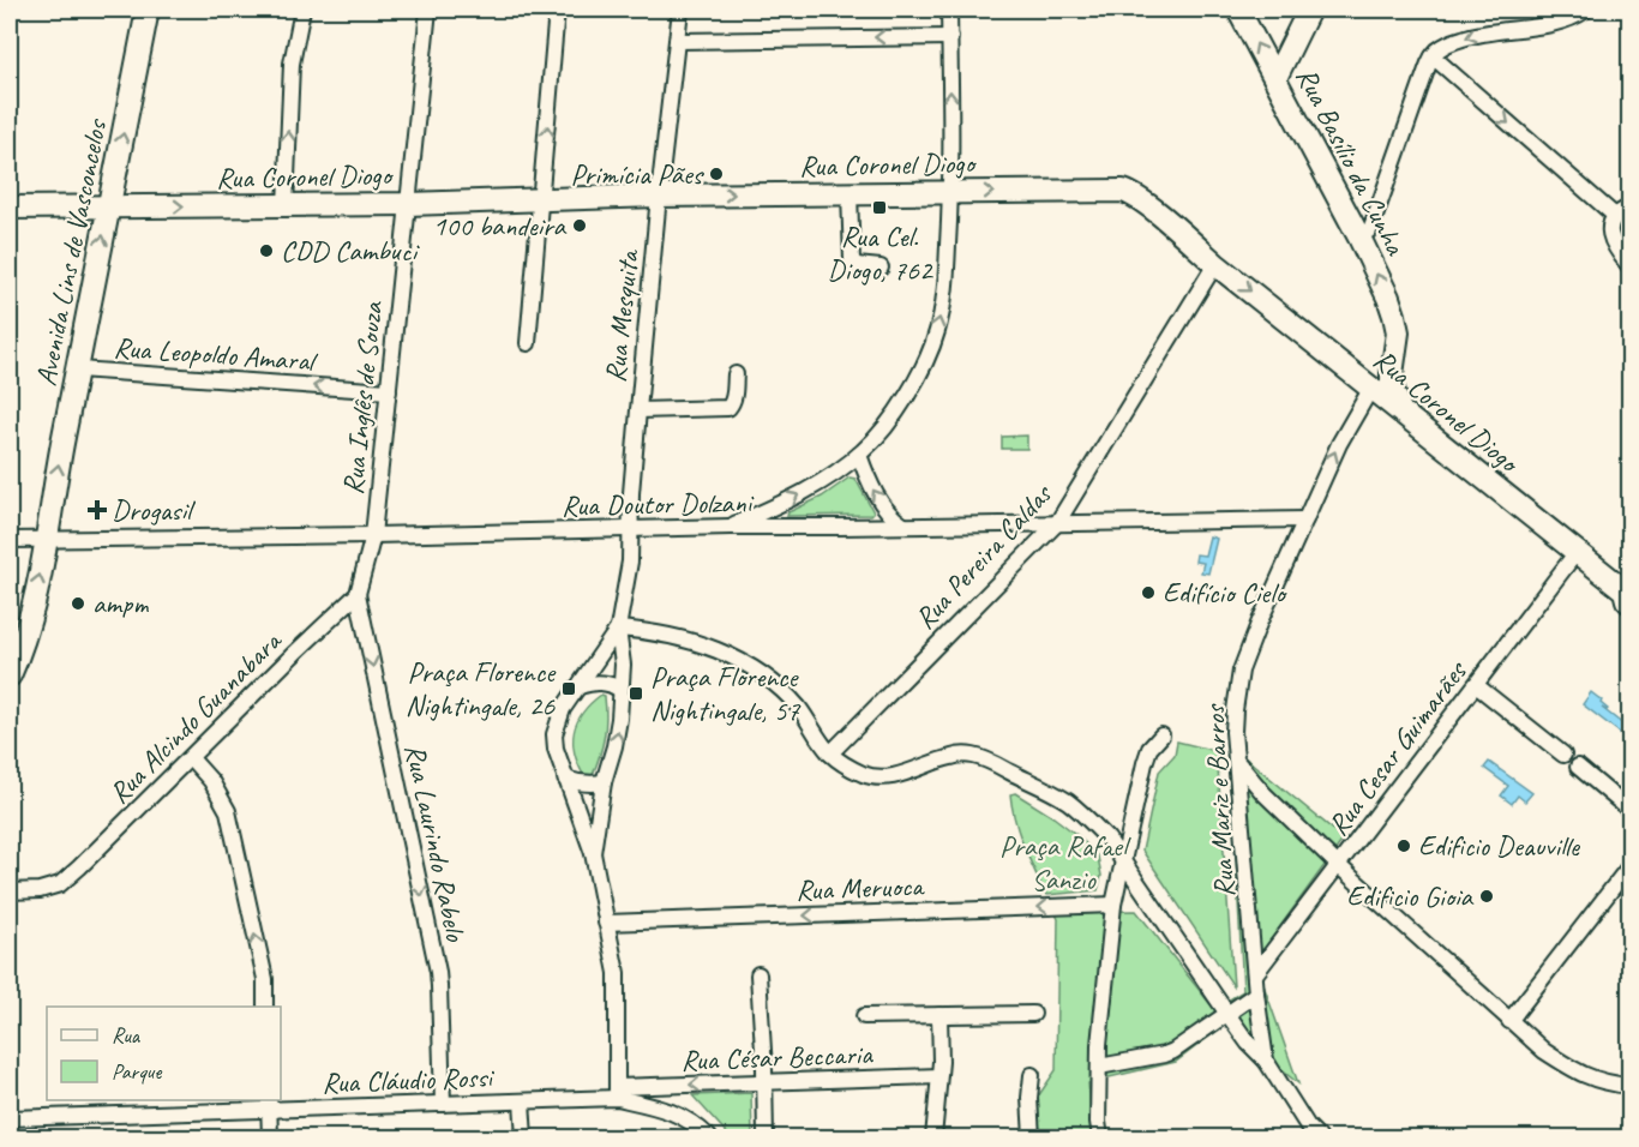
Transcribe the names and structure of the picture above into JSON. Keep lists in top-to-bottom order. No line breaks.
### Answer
{"streets":{"street":["Rua Basílio da Cunha","Rua Coronel Diogo","Avenida Lins de Vasconcelos","Rua Mesquita","Rua Leopoldo Amaral","Rua Inglês de Souza","Rua Doutor Dolzani","Rua Pereira Caldas","Rua Alcindo Guanabara","Rua Cesar Guimarães","Rua Mariz e Barros","Rua Laurindo Rabelo","Rua Meruoca","Rua César Beccaria","Rua Cláudio Rossi"]},"crossings":[["Rua Basílio da Cunha","Rua Coronel Diogo"],["Rua Coronel Diogo","Avenida Lins de Vasconcelos"],["Rua Coronel Diogo","Rua Mesquita"],["Rua Coronel Diogo","Rua Inglês de Souza"],["Rua Coronel Diogo","Rua Pereira Caldas"],["Rua Coronel Diogo","Rua Cesar Guimarães"],["Rua Coronel Diogo","Rua Mariz e Barros"],["Avenida Lins de Vasconcelos","Rua Leopoldo Amaral"],["Avenida Lins de Vasconcelos","Rua Doutor Dolzani"],["Rua Mesquita","Rua Doutor Dolzani"],["Rua Leopoldo Amaral","Rua Inglês de Souza"],["Rua Inglês de Souza","Rua Doutor Dolzani"],["Rua Doutor Dolzani","Rua Pereira Caldas"],["Rua Doutor Dolzani","Rua Mariz e Barros"],["Rua Alcindo Guanabara","Rua Laurindo Rabelo"],["Rua Cesar Guimarães","Rua Mariz e Barros"],["Rua Laurindo Rabelo","Rua Cláudio Rossi"],["Rua César Beccaria","Rua Cláudio Rossi"]],"one_way":["Rua Basílio da Cunha","Rua Coronel Diogo","Avenida Lins de Vasconcelos","Rua Leopoldo Amaral","Rua Laurindo Rabelo","Rua César Beccaria"],"parks":["Praça Rafael Sanzio"],"places":{"other":["Primícia Pães","100 bandeira","CDD Cambuci","Edifício Cielo","ampm","Edificio Deauville","Edificio Gioia"],"transit":["Rua Cel. Diogo, 762","Praça Florence Nightingale, 26","Praça Florence Nightingale, 57"],"health":["Drogasil"]},"legend":["Rua","Parque"]}
